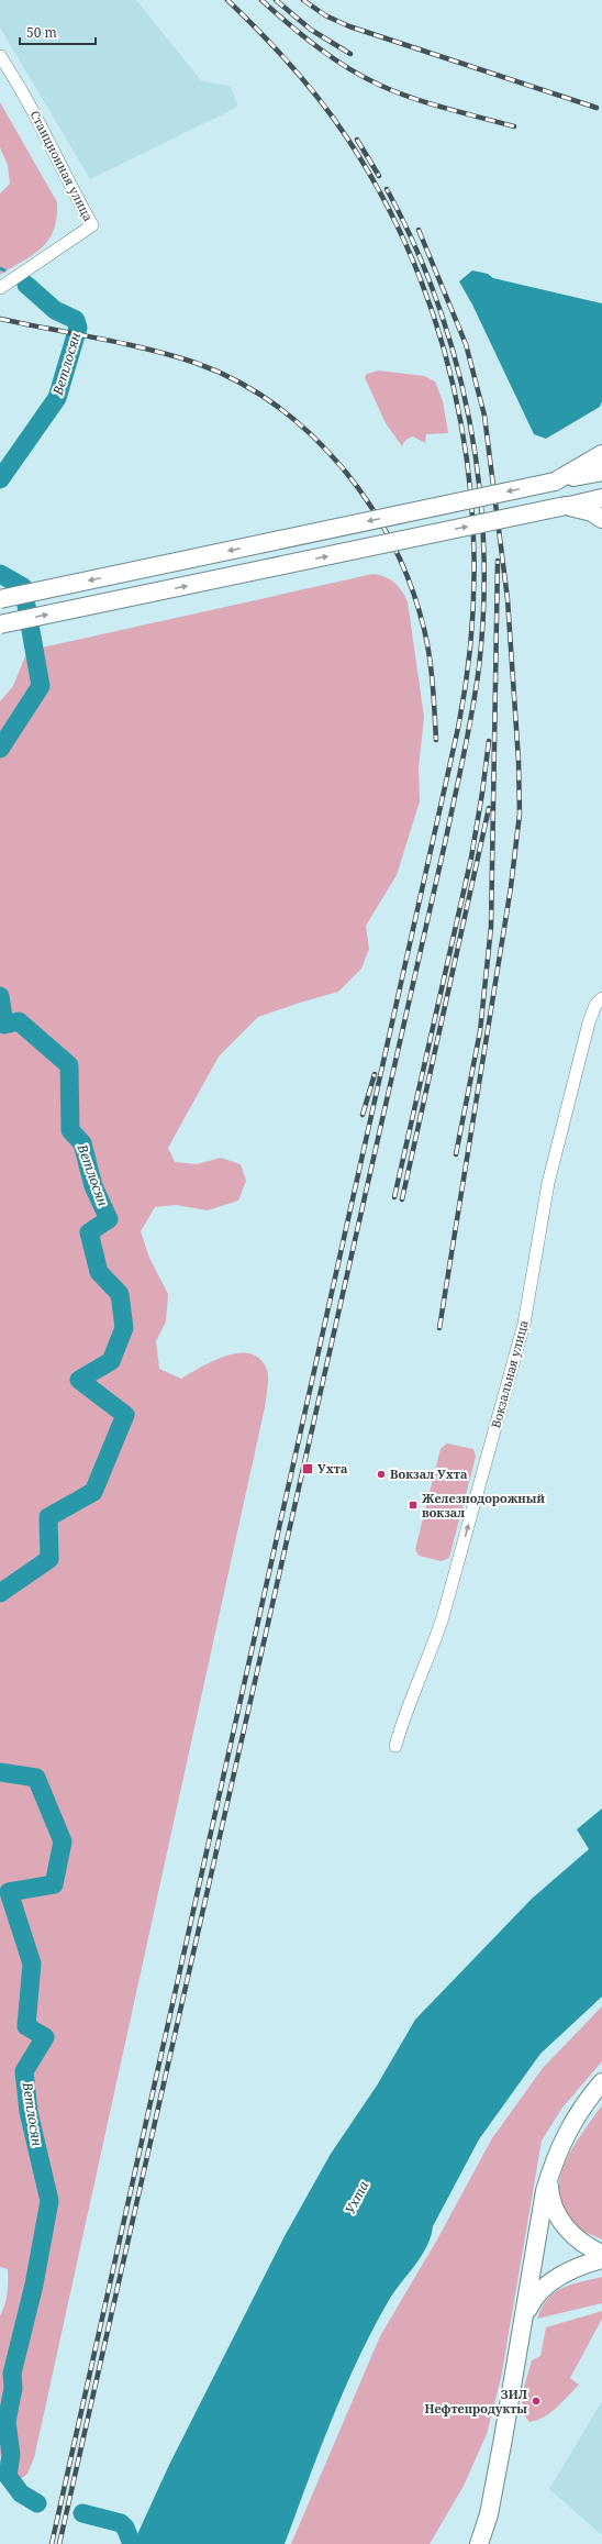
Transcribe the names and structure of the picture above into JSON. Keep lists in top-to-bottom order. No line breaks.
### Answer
{"streets":{"street":["Станционная улица","Вокзальная улица"]},"one_way":["Вокзальная улица"],"water":["Ветлосян","Ухта"],"places":{"transit":["Ухта","Железнодорожный вокзал"],"other":["Вокзал Ухта","ЗИЛ Нефтепродукты"]},"scale_bar":"50 m"}
